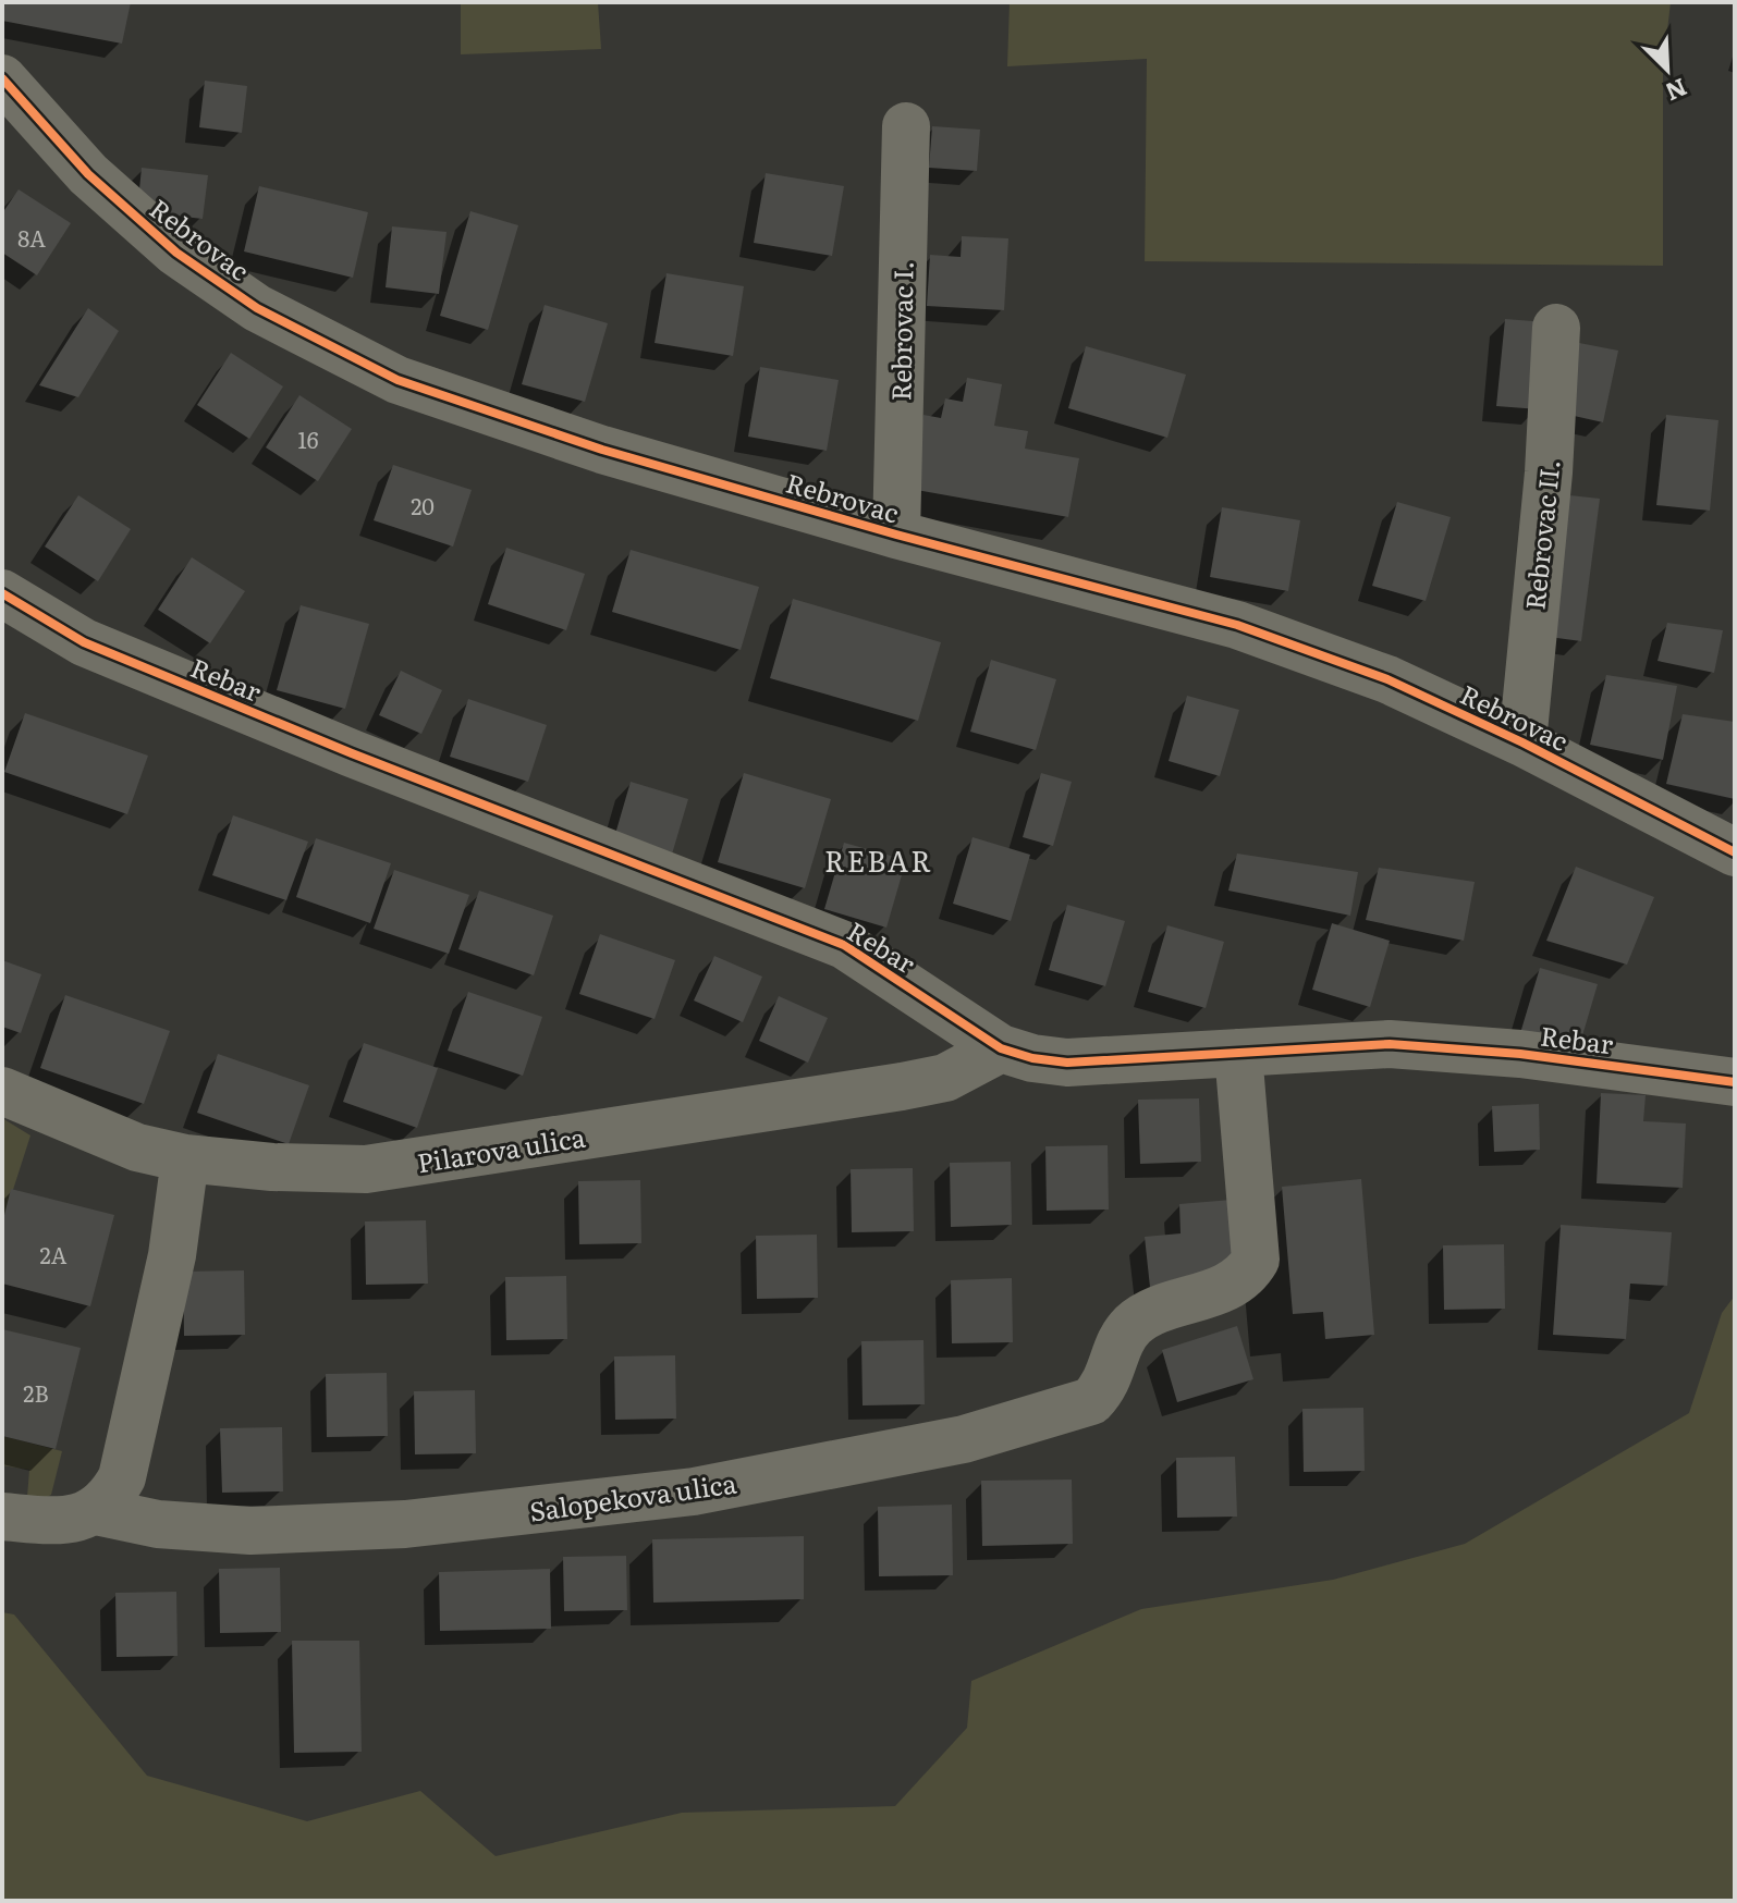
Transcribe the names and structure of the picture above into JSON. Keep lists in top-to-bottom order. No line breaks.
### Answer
{"streets":{"street":["Rebrovac","Rebrovac I.","Rebrovac II.","Rebar","Pilarova ulica","Salopekova ulica"]},"crossings":[["Rebrovac","Rebrovac I."],["Rebrovac","Rebrovac II."],["Rebar","Pilarova ulica"],["Rebar","Salopekova ulica"]],"districts":["REBAR"],"house_numbers":["8A","16","20","2A","2B"],"north":"bottom right"}
